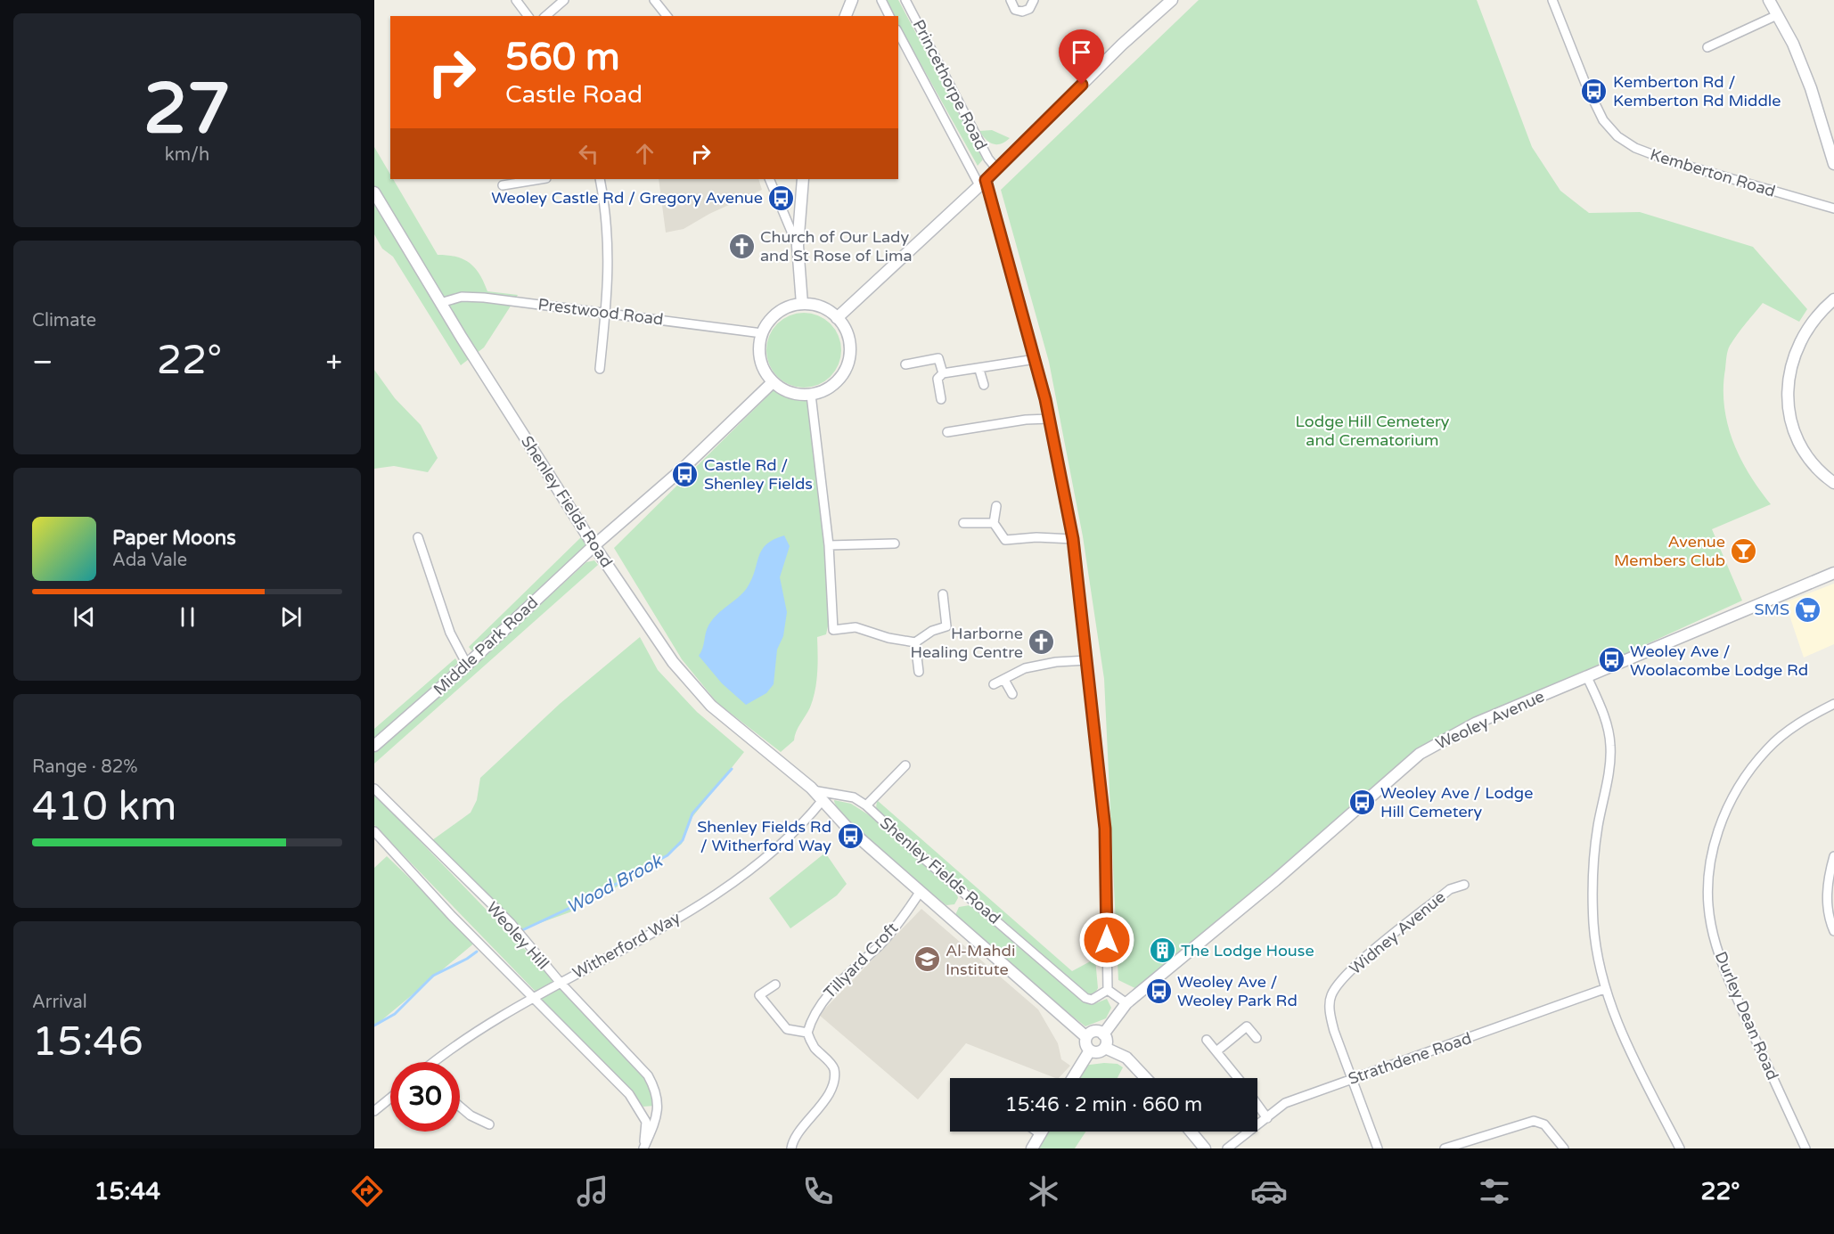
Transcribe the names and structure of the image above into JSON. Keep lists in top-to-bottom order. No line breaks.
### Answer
{"streets":{"street":["Princethorpe Road","Kemberton Road","Prestwood Road","Shenley Fields Road","Middle Park Road","Weoley Avenue","Widney Avenue","Weoley Hill","Witherford Way","Tillyard Croft","Durley Dean Road","Strathdene Road"]},"crossings":[["Princethorpe Road","Shenley Fields Road"],["Prestwood Road","Shenley Fields Road"],["Prestwood Road","Middle Park Road"],["Shenley Fields Road","Middle Park Road"],["Shenley Fields Road","Weoley Avenue"],["Shenley Fields Road","Witherford Way"],["Shenley Fields Road","Tillyard Croft"],["Widney Avenue","Strathdene Road"],["Weoley Hill","Witherford Way"]],"water":["Wood Brook"],"parks":["Lodge Hill Cemetery and Crematorium"],"places":{"bus stop":["Kemberton Rd / Kemberton Rd Middle","Weoley Castle Rd / Gregory Avenue","Castle Rd / Shenley Fields","Weoley Ave / Woolacombe Lodge Rd","Weoley Ave / Lodge Hill Cemetery","Shenley Fields Rd / Witherford Way","Weoley Ave / Weoley Park Rd"],"church":["Church of Our Lady and St Rose of Lima","Harborne Healing Centre"],"bar":["Avenue Members Club"],"supermarket":["SMS"],"building":["The Lodge House"],"school or university":["Al-Mahdi Institute"]},"page":{"tile":[["27","km/h"],"Climate",["Range · 82%","410 km"],["Arrival","15:46"]],"turn":["560 m","Castle Road"],"heat":["−","22°","+"],"song":["Paper Moons","Ada Vale"],"limit":"30","trip":"15:46 · 2 min · 660 m","tabs":["15:44","22°"]}}
